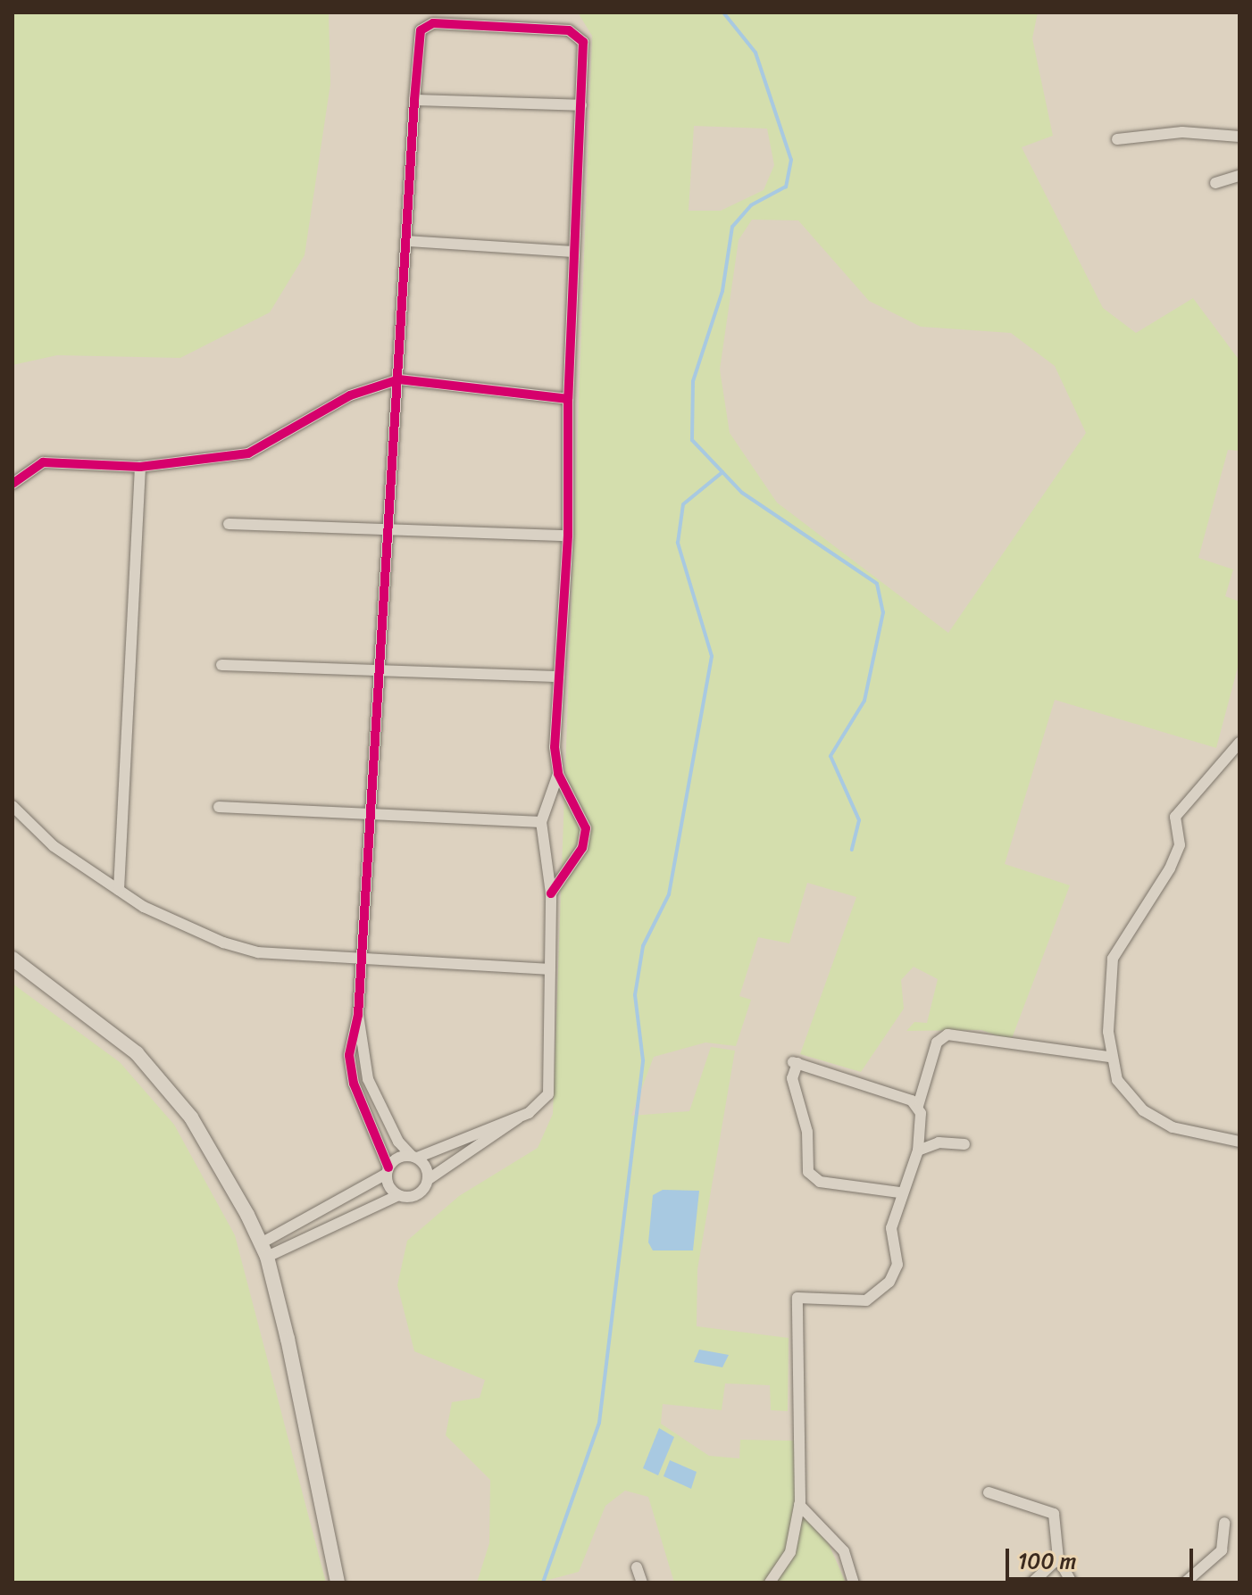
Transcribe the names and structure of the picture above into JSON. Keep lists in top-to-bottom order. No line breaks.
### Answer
{"scale_bar":"100 m"}
